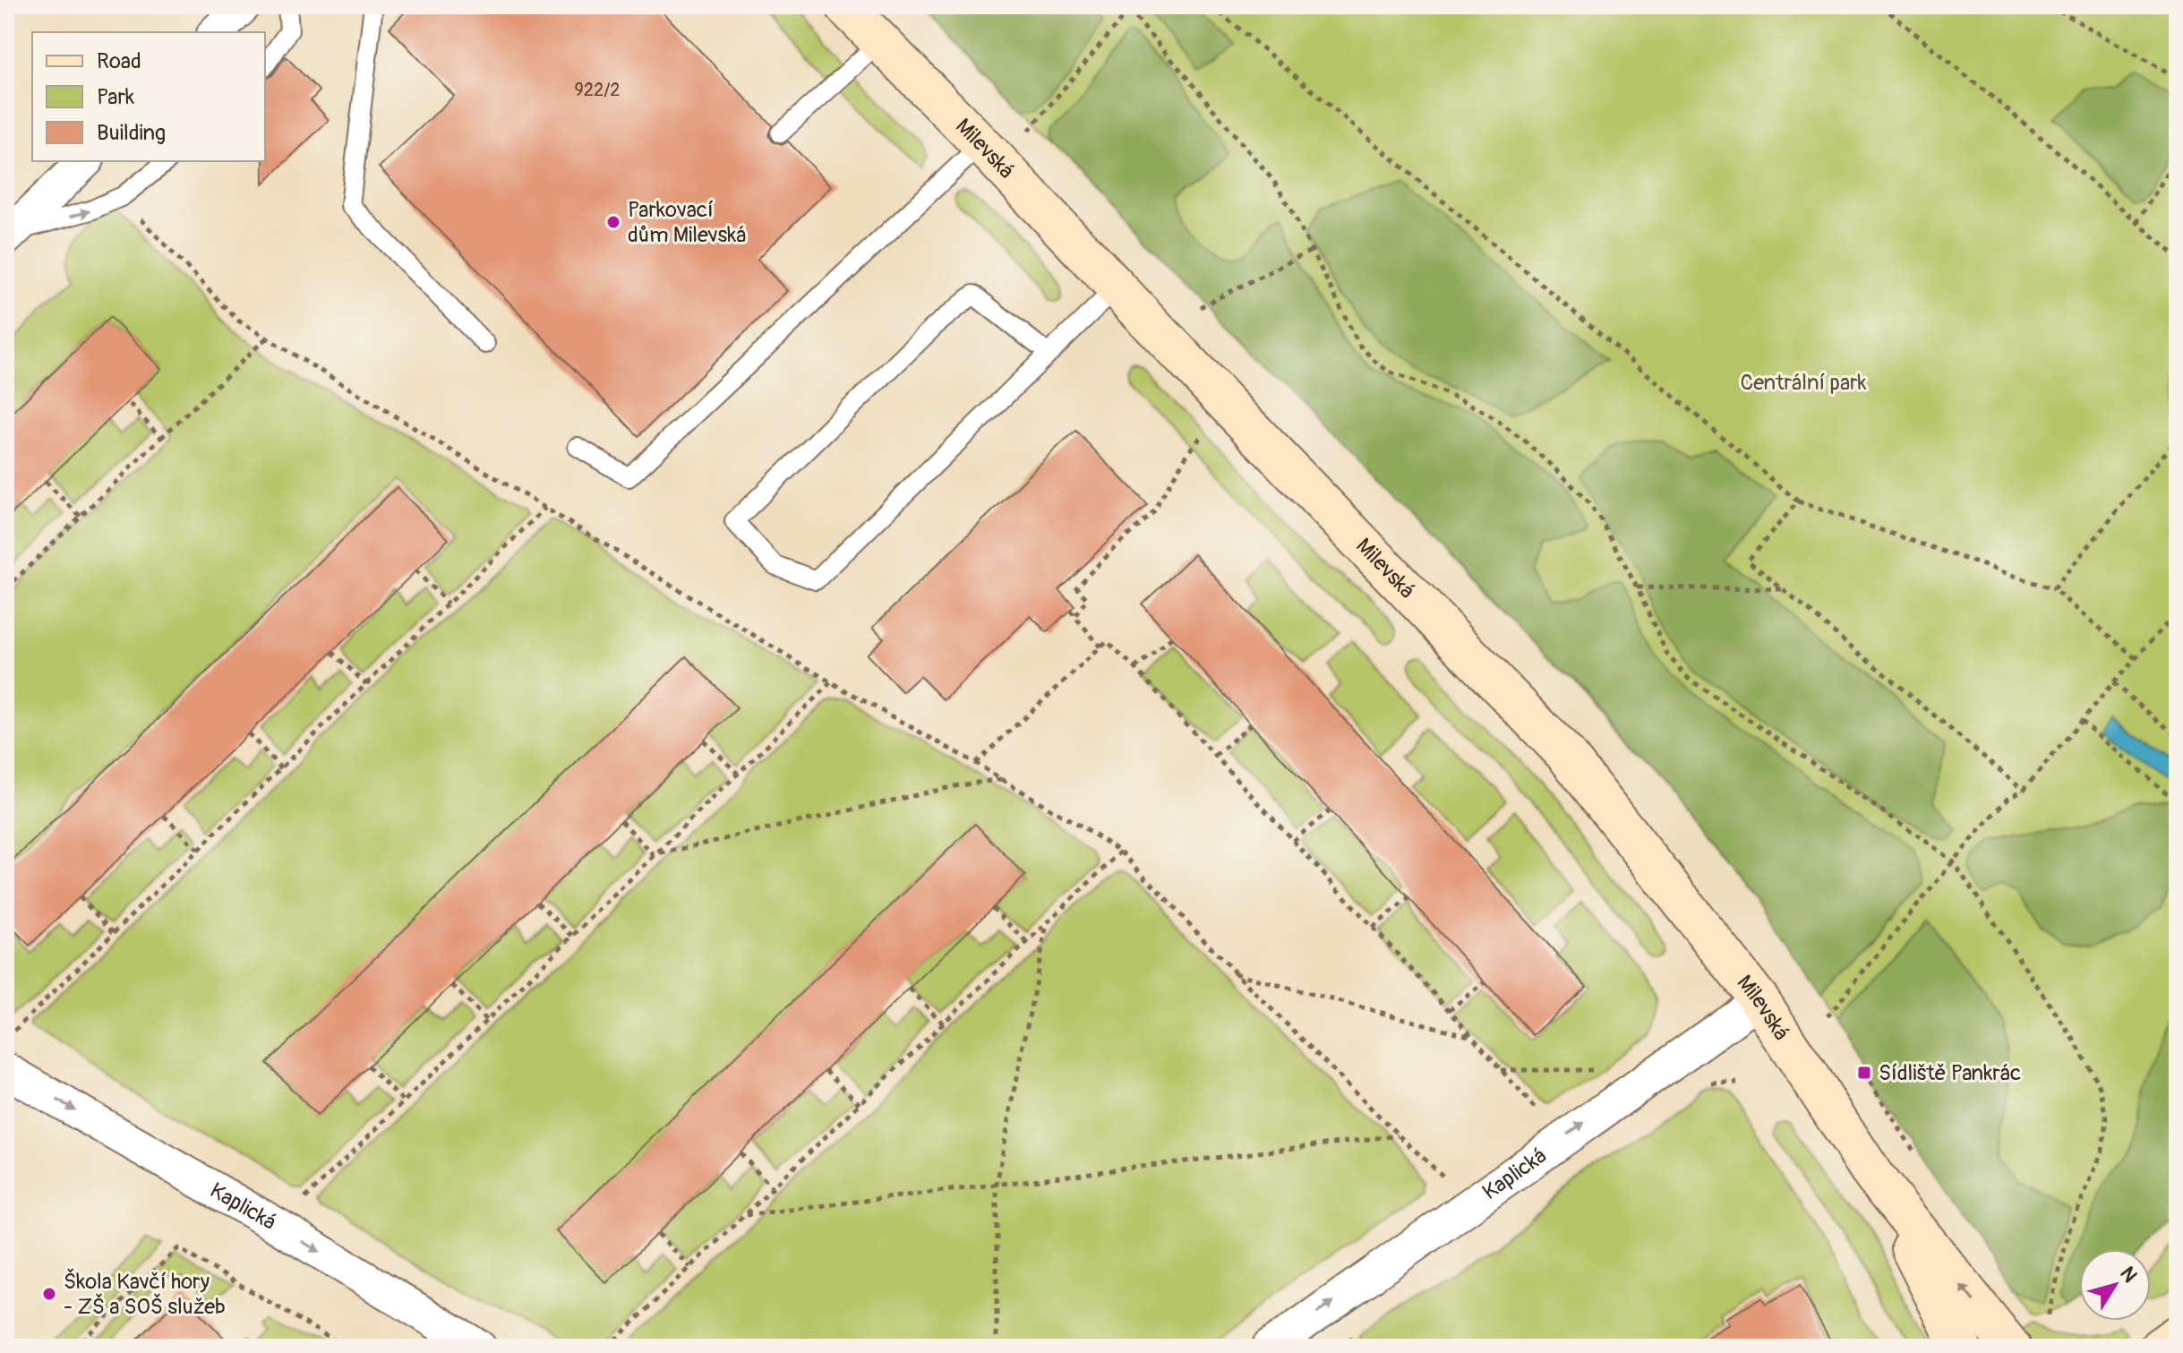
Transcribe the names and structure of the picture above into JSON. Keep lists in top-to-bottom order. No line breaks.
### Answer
{"streets":{"street":["Milevská","Kaplická"]},"crossings":[["Milevská","Kaplická"]],"one_way":["Kaplická"],"parks":["Centrální park"],"places":{"other":["Parkovací dům Milevská","Škola Kavčí hory - ZŠ a SOŠ služeb"],"transit":["Sídliště Pankrác"]},"house_numbers":["922/2"],"legend":["Road","Park","Building"],"north":"top right"}
